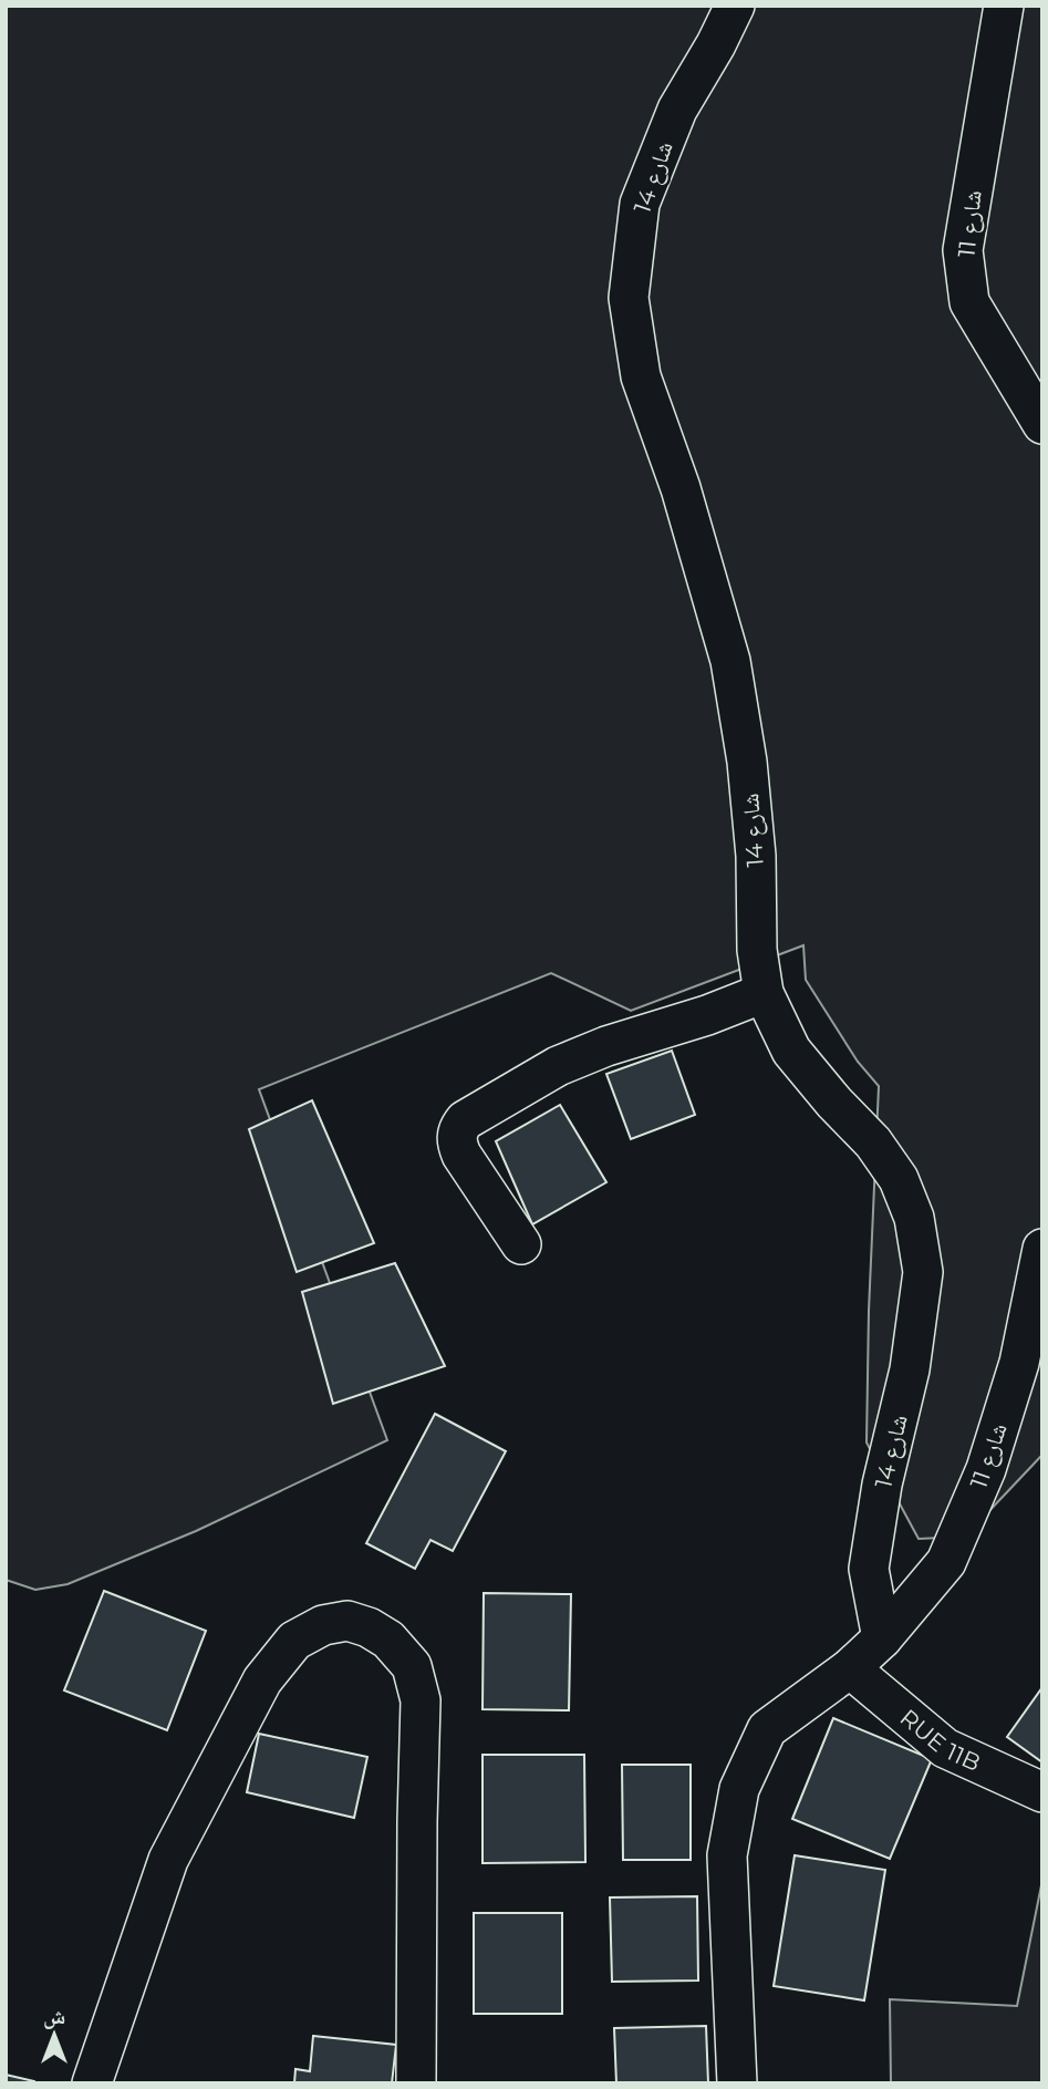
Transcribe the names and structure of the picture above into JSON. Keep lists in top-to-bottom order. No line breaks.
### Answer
{"streets":{"street":["شارع 14","شارع 11","RUE 11B"]},"crossings":[["شارع 14","شارع 11"],["شارع 11","RUE 11B"]],"north":"top"}
